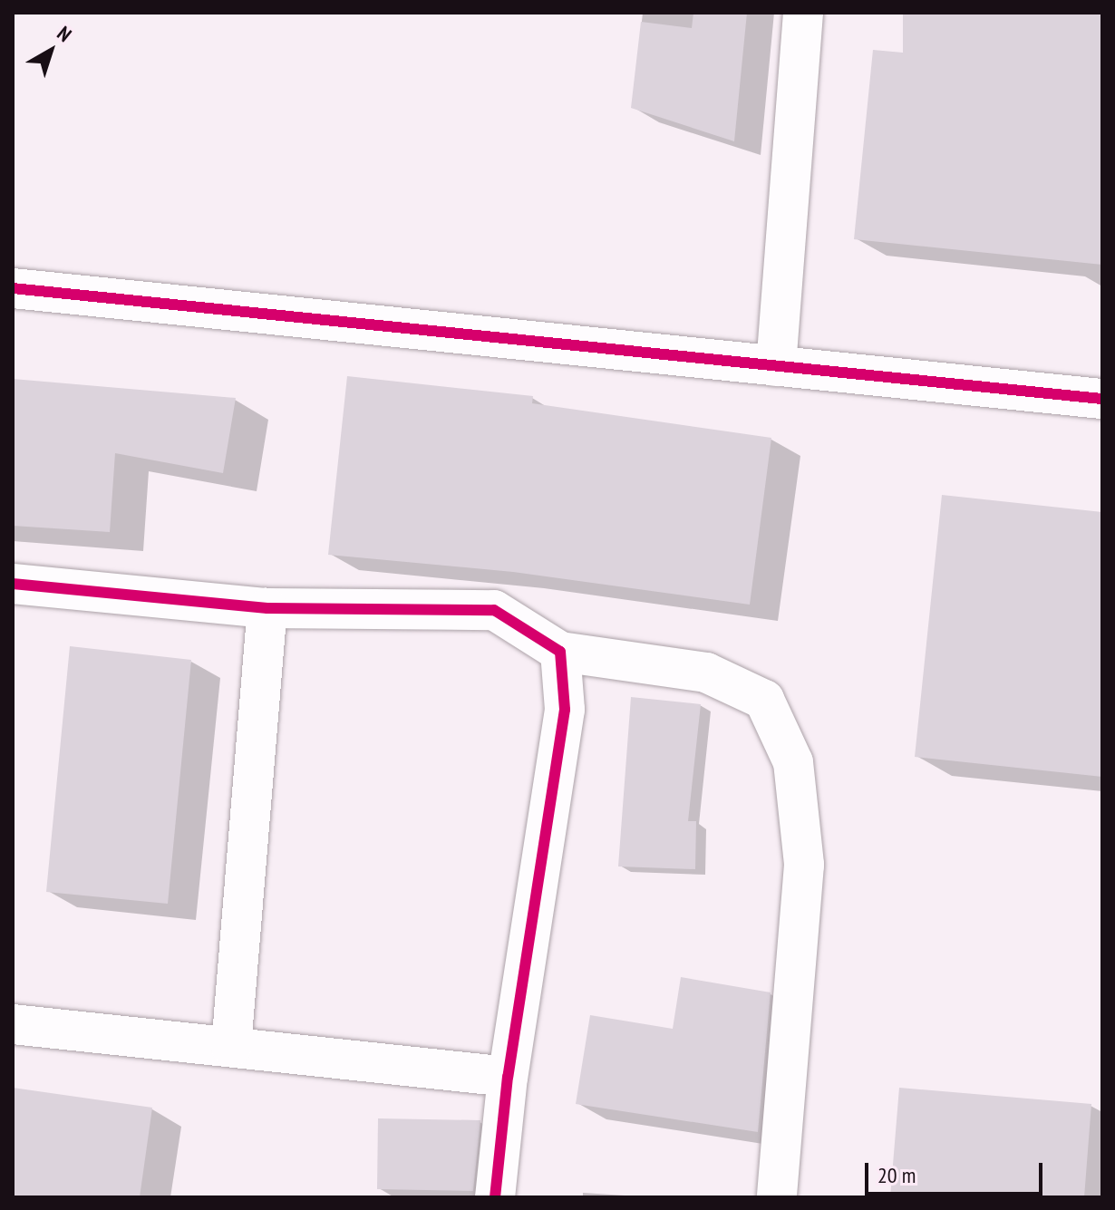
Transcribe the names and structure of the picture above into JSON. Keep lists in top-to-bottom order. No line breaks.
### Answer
{"scale_bar":"20 m","north":"top right"}
